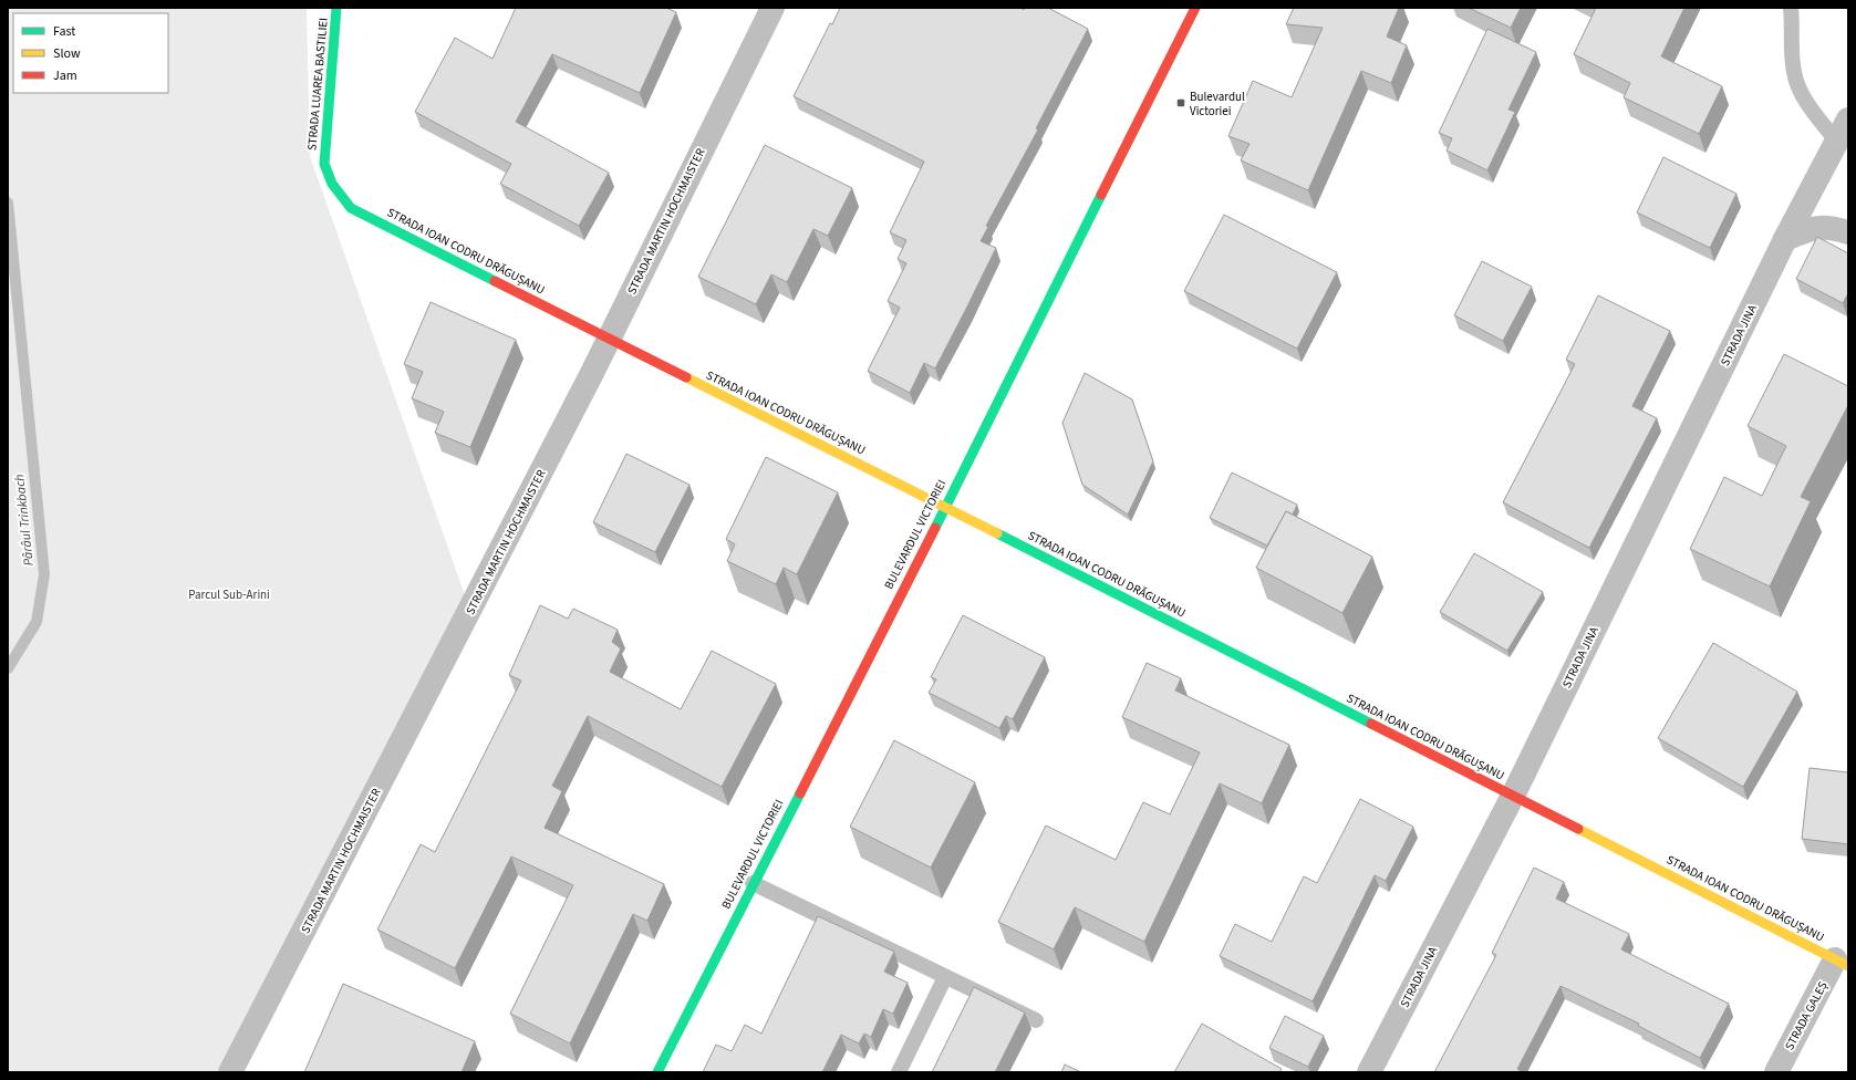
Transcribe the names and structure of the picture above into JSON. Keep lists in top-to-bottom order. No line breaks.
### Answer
{"streets":{"street":["STRADA LUAREA BASTILIEI","STRADA MARTIN HOCHMAISTER","STRADA IOAN CODRU DRĂGUȘANU","STRADA JINA","BULEVARDUL VICTORIEI","STRADA GALEȘ"]},"crossings":[["STRADA LUAREA BASTILIEI","STRADA IOAN CODRU DRĂGUȘANU"],["STRADA MARTIN HOCHMAISTER","STRADA IOAN CODRU DRĂGUȘANU"],["STRADA IOAN CODRU DRĂGUȘANU","STRADA JINA"],["STRADA IOAN CODRU DRĂGUȘANU","BULEVARDUL VICTORIEI"],["STRADA IOAN CODRU DRĂGUȘANU","STRADA GALEȘ"]],"water":["Pârâul Trinkbach"],"parks":["Parcul Sub-Arini"],"places":{"transit":["Bulevardul Victoriei"]},"legend":["Fast","Slow","Jam"]}
